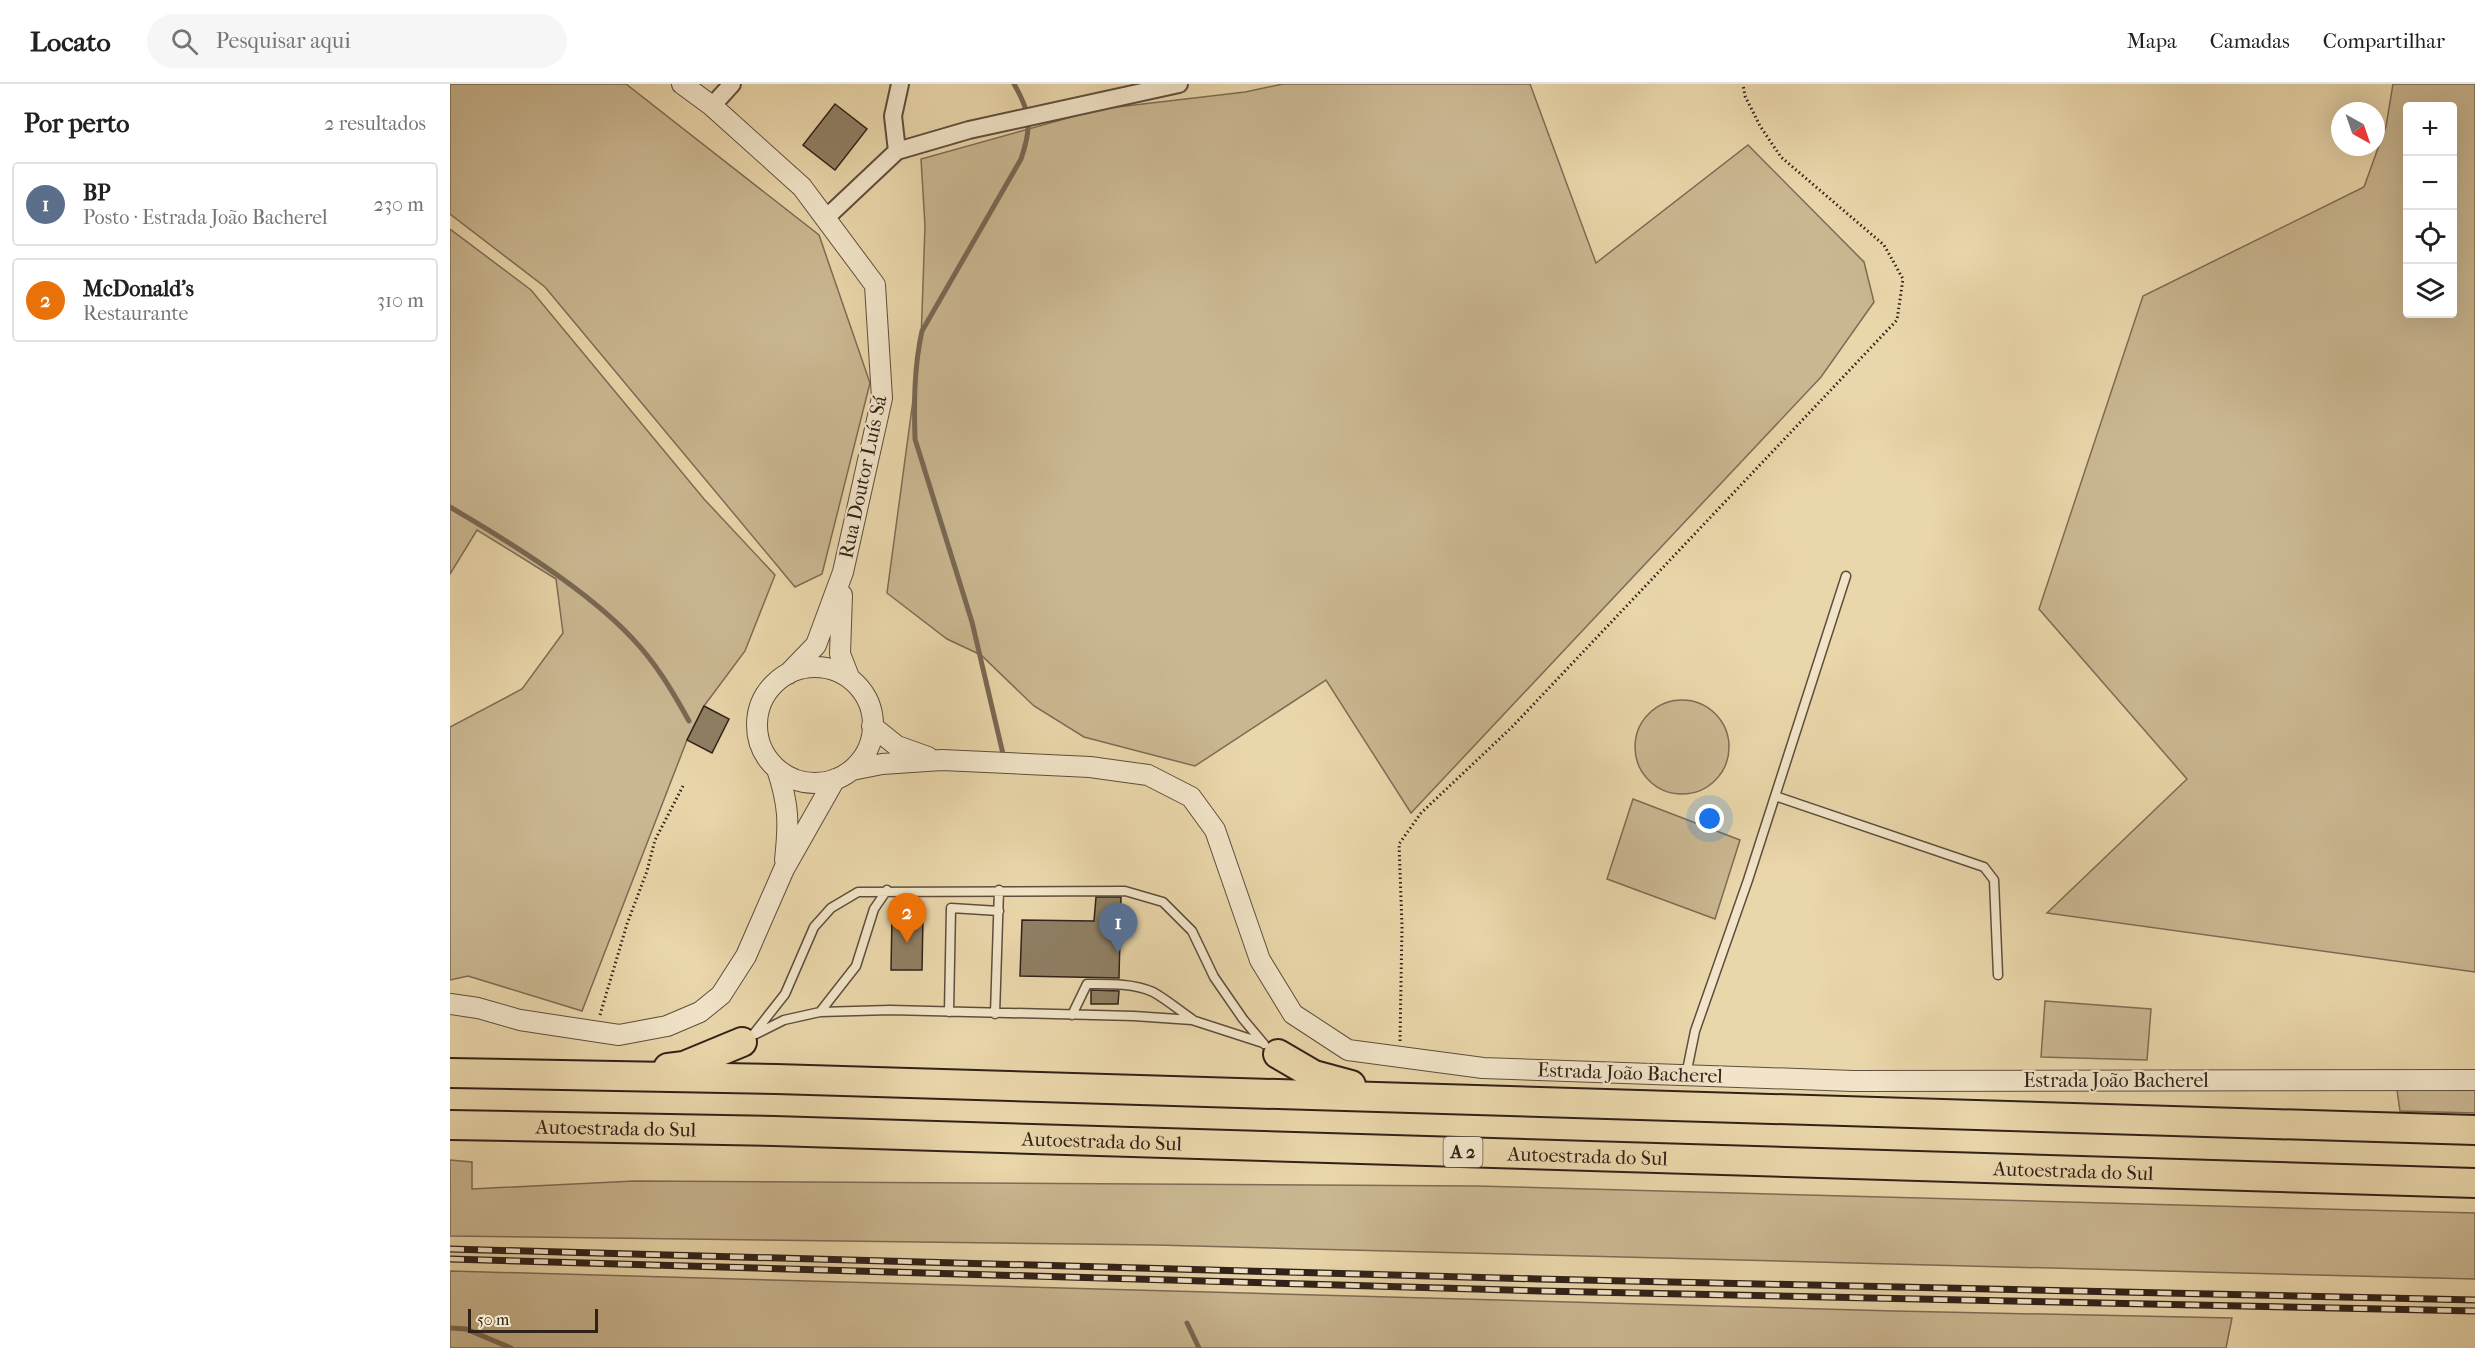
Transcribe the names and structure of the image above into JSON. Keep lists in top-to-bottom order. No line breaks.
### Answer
{"streets":{"highway":["Autoestrada do Sul","A 2"],"street":["Rua Doutor Luís Sá","Estrada João Bacherel"]},"scale_bar":"50 m","north":"bottom right","page":{"header":"Locato","search":"Pesquisar aqui","nav":["Mapa","Camadas","Compartilhar"],"heading":["Por perto","2 resultados"],"map_buttons":["+","−"],"list":[{"mark":"1","name":"BP","note":"Posto · Estrada João Bacherel","value":"230 m"},{"mark":"2","name":"McDonald's","note":"Restaurante","value":"310 m"}],"pins":["2","1"],"scale":"50 m"}}
